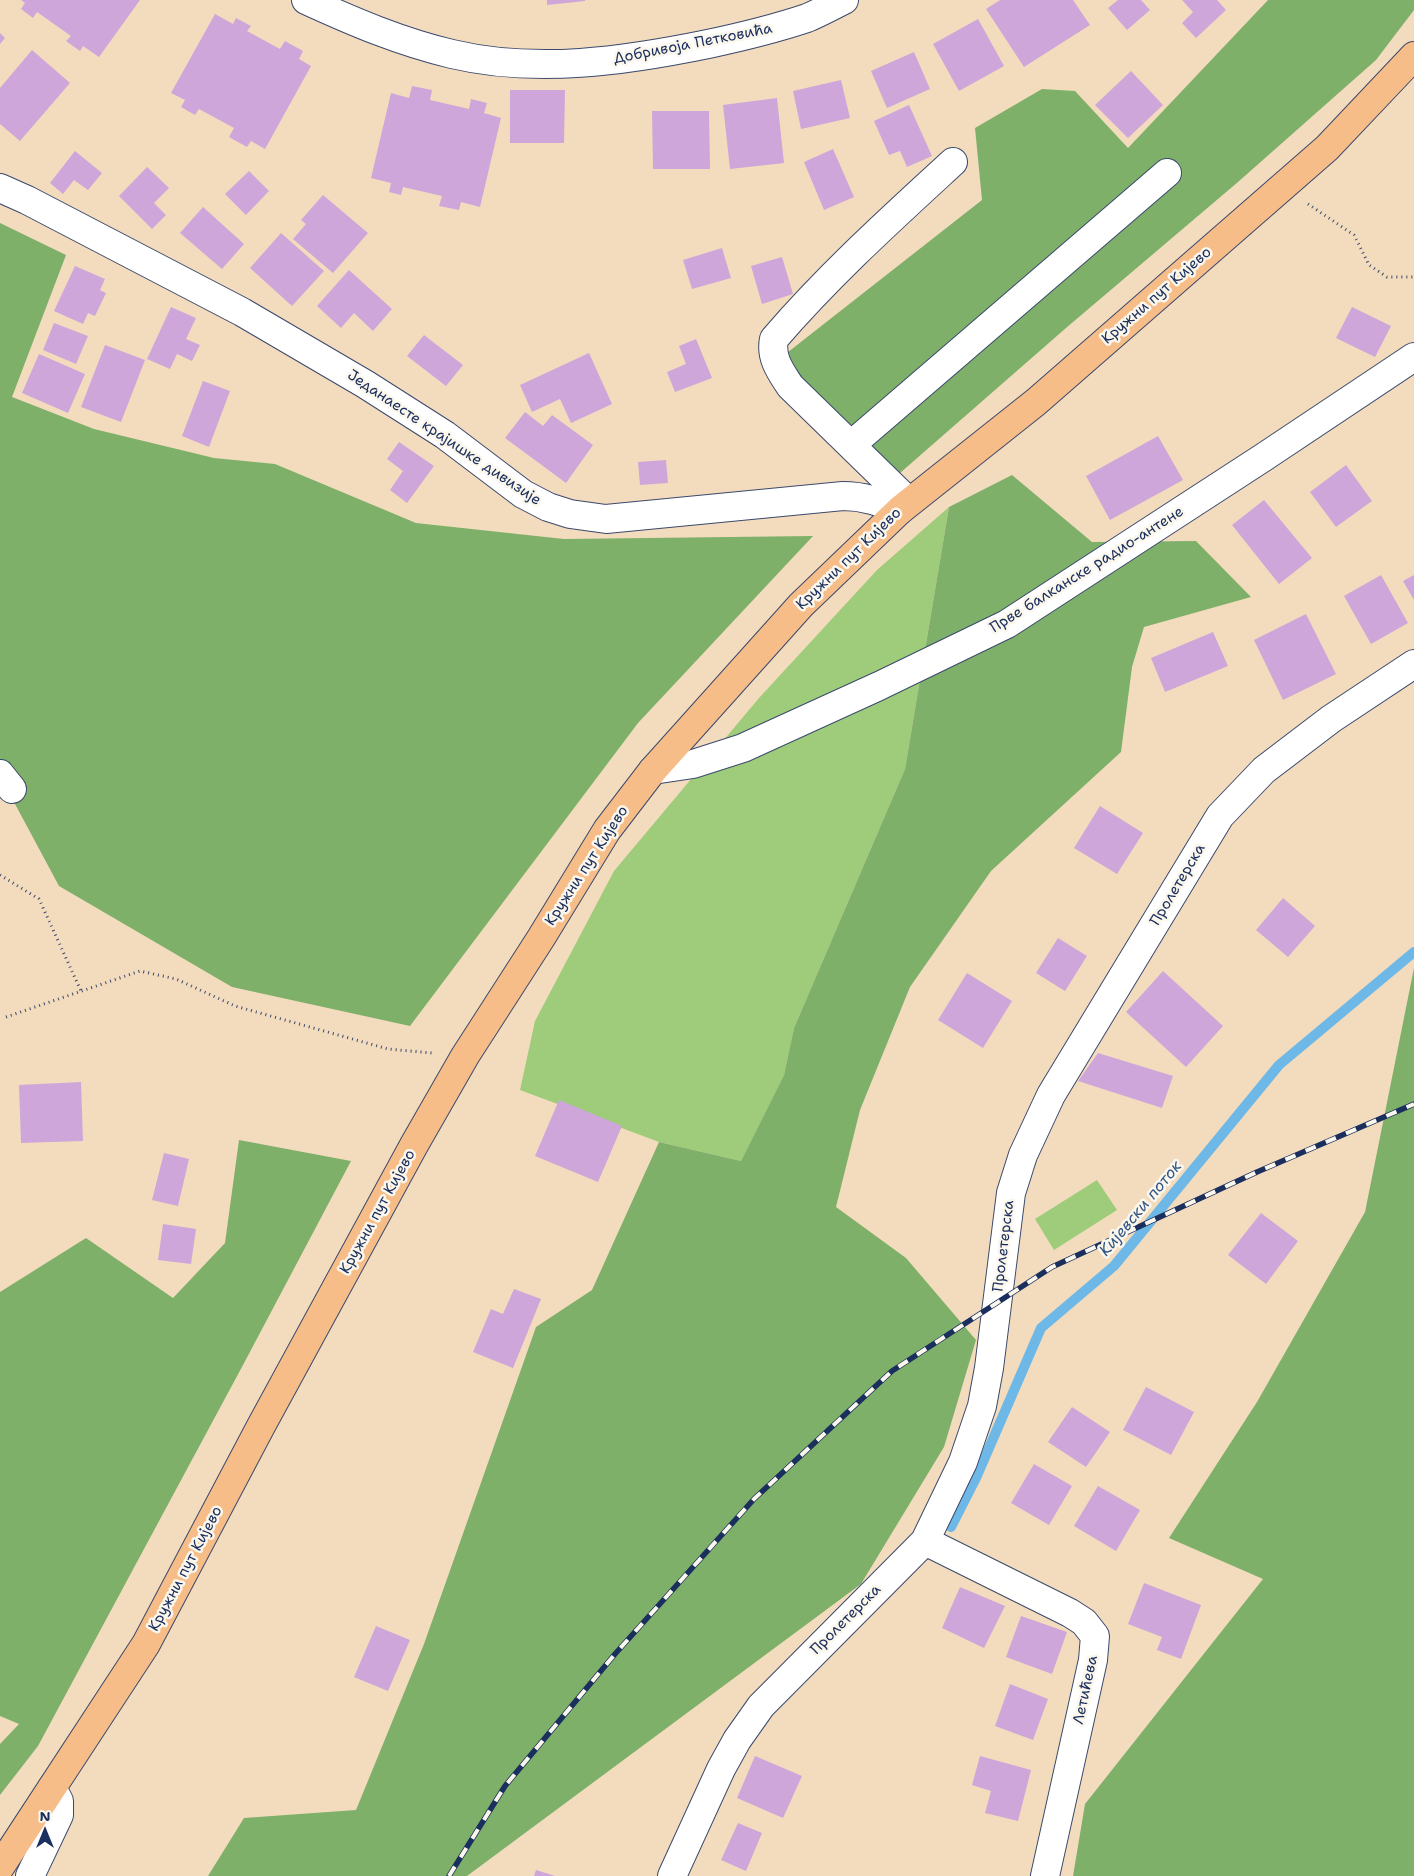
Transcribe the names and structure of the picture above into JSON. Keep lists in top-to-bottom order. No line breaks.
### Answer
{"streets":{"main road":["Кружни пут Кијево"],"street":["Добривоја Петковића","Једанаесте крајишке дивизије","Прве балканске радио-антене","Пролетерска","Летићева"]},"crossings":[["Кружни пут Кијево","Једанаесте крајишке дивизије"],["Кружни пут Кијево","Прве балканске радио-антене"],["Пролетерска","Летићева"]],"water":["Кијевски поток"],"north":"top"}
